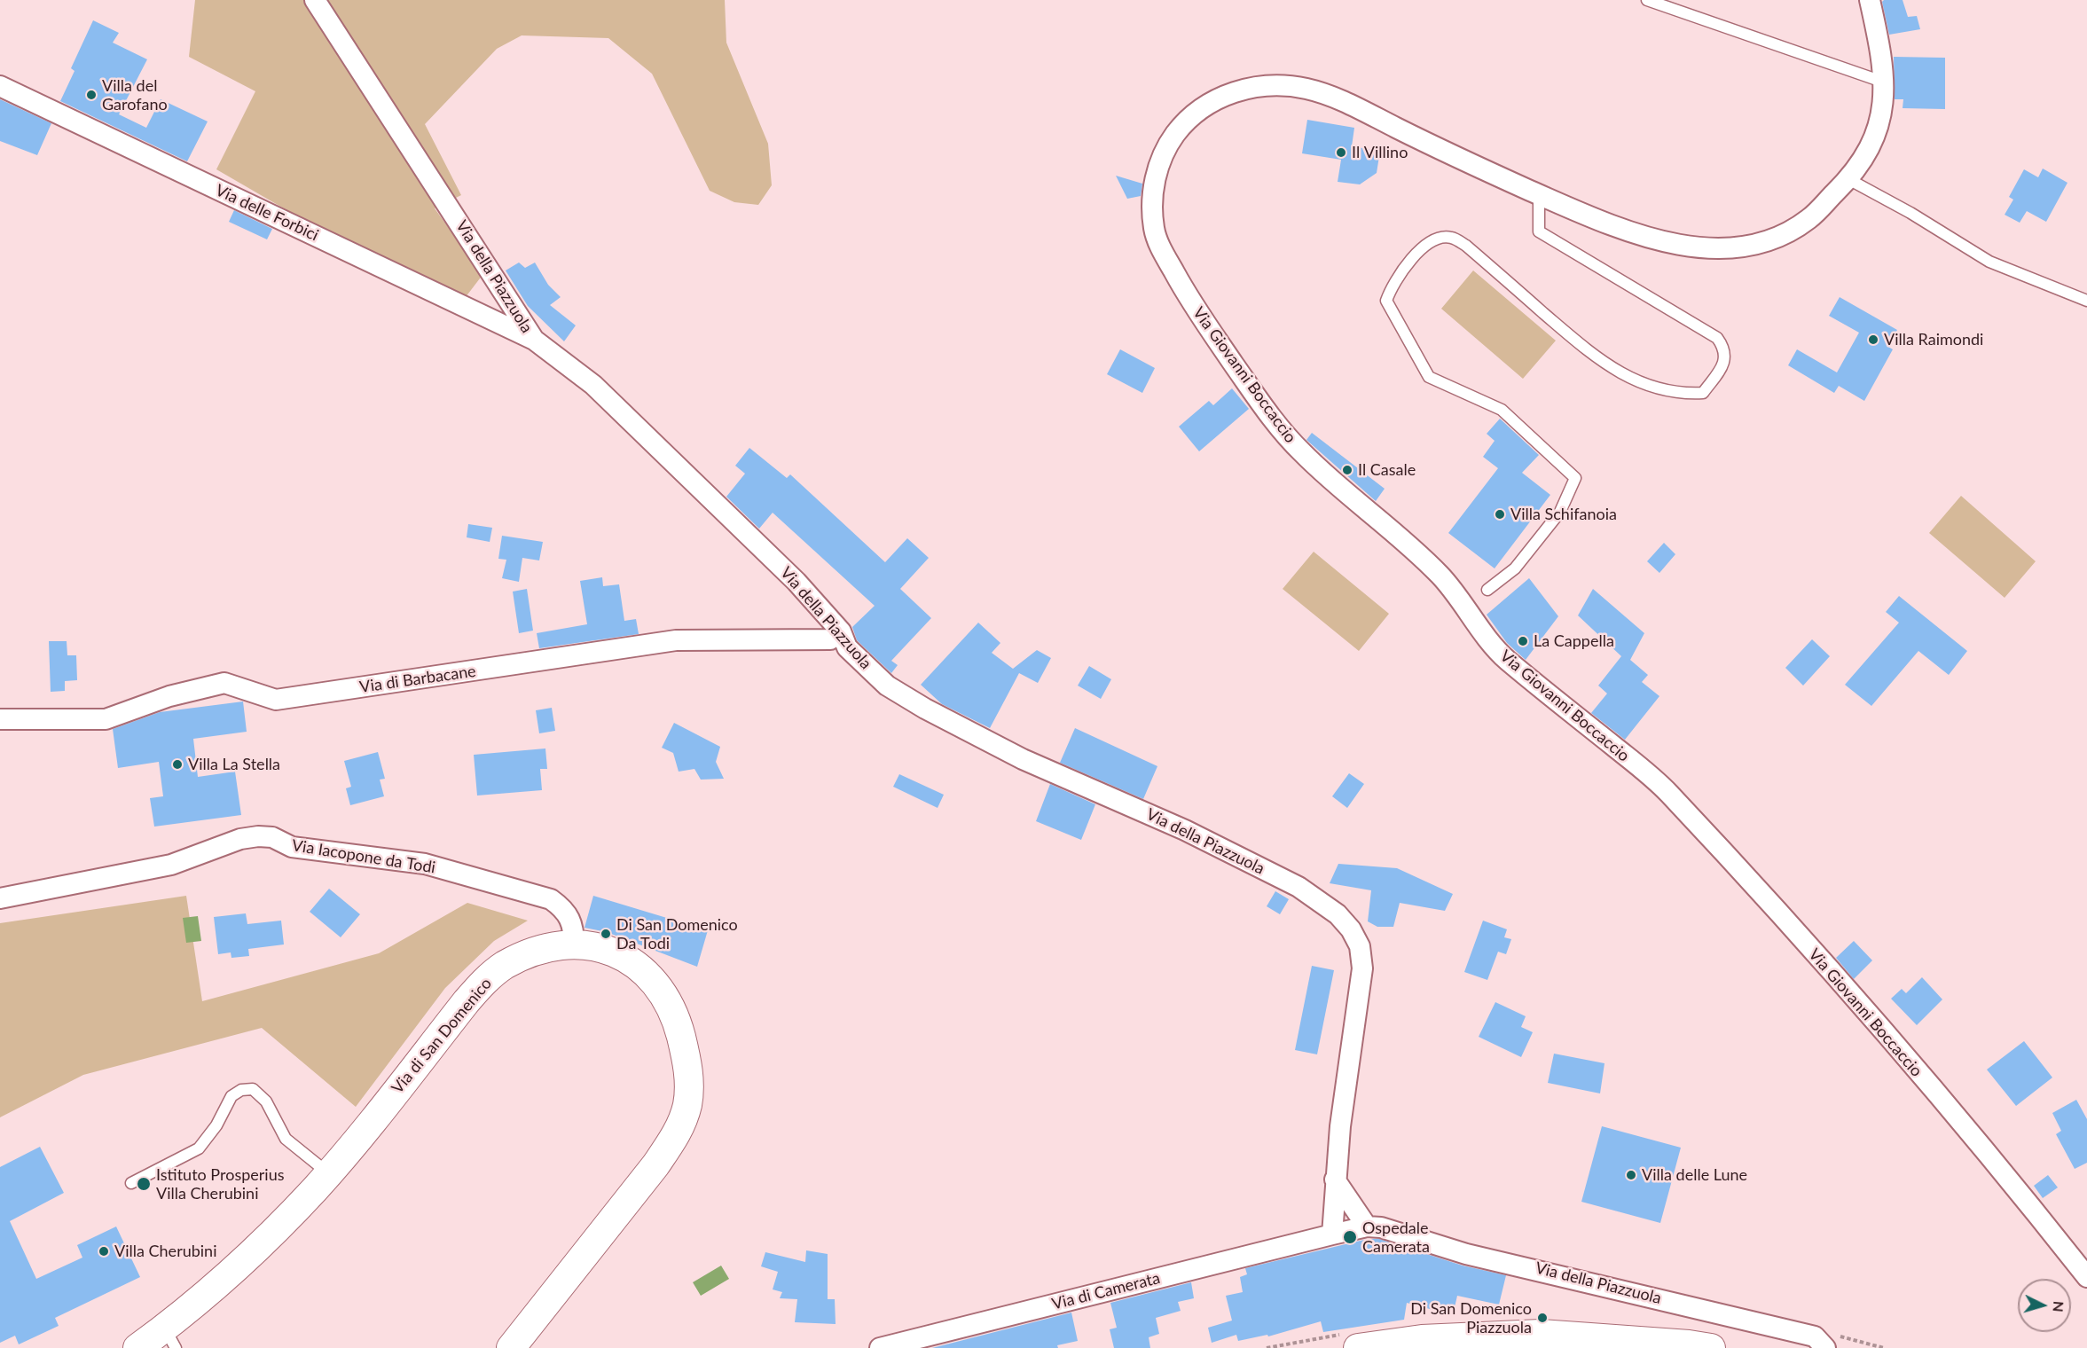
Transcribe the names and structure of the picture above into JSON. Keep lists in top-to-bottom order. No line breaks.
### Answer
{"streets":{"main road":["Via di San Domenico"],"street":["Via delle Forbici","Via della Piazzuola","Via Giovanni Boccaccio","Via di Barbacane","Via Iacopone da Todi","Via di Camerata"]},"crossings":[["Via delle Forbici","Via della Piazzuola"],["Via della Piazzuola","Via di Barbacane"],["Via della Piazzuola","Via di Camerata"],["Via Iacopone da Todi","Via di San Domenico"]],"places":["Villa del Garofano","Il Villino","Villa Raimondi","Il Casale","Villa Schifanoia","La Cappella","Villa La Stella","Di San Domenico Da Todi","Villa delle Lune","Istituto Prosperius Villa Cherubini","Ospedale Camerata","Villa Cherubini","Di San Domenico Piazzuola"],"north":"right"}
